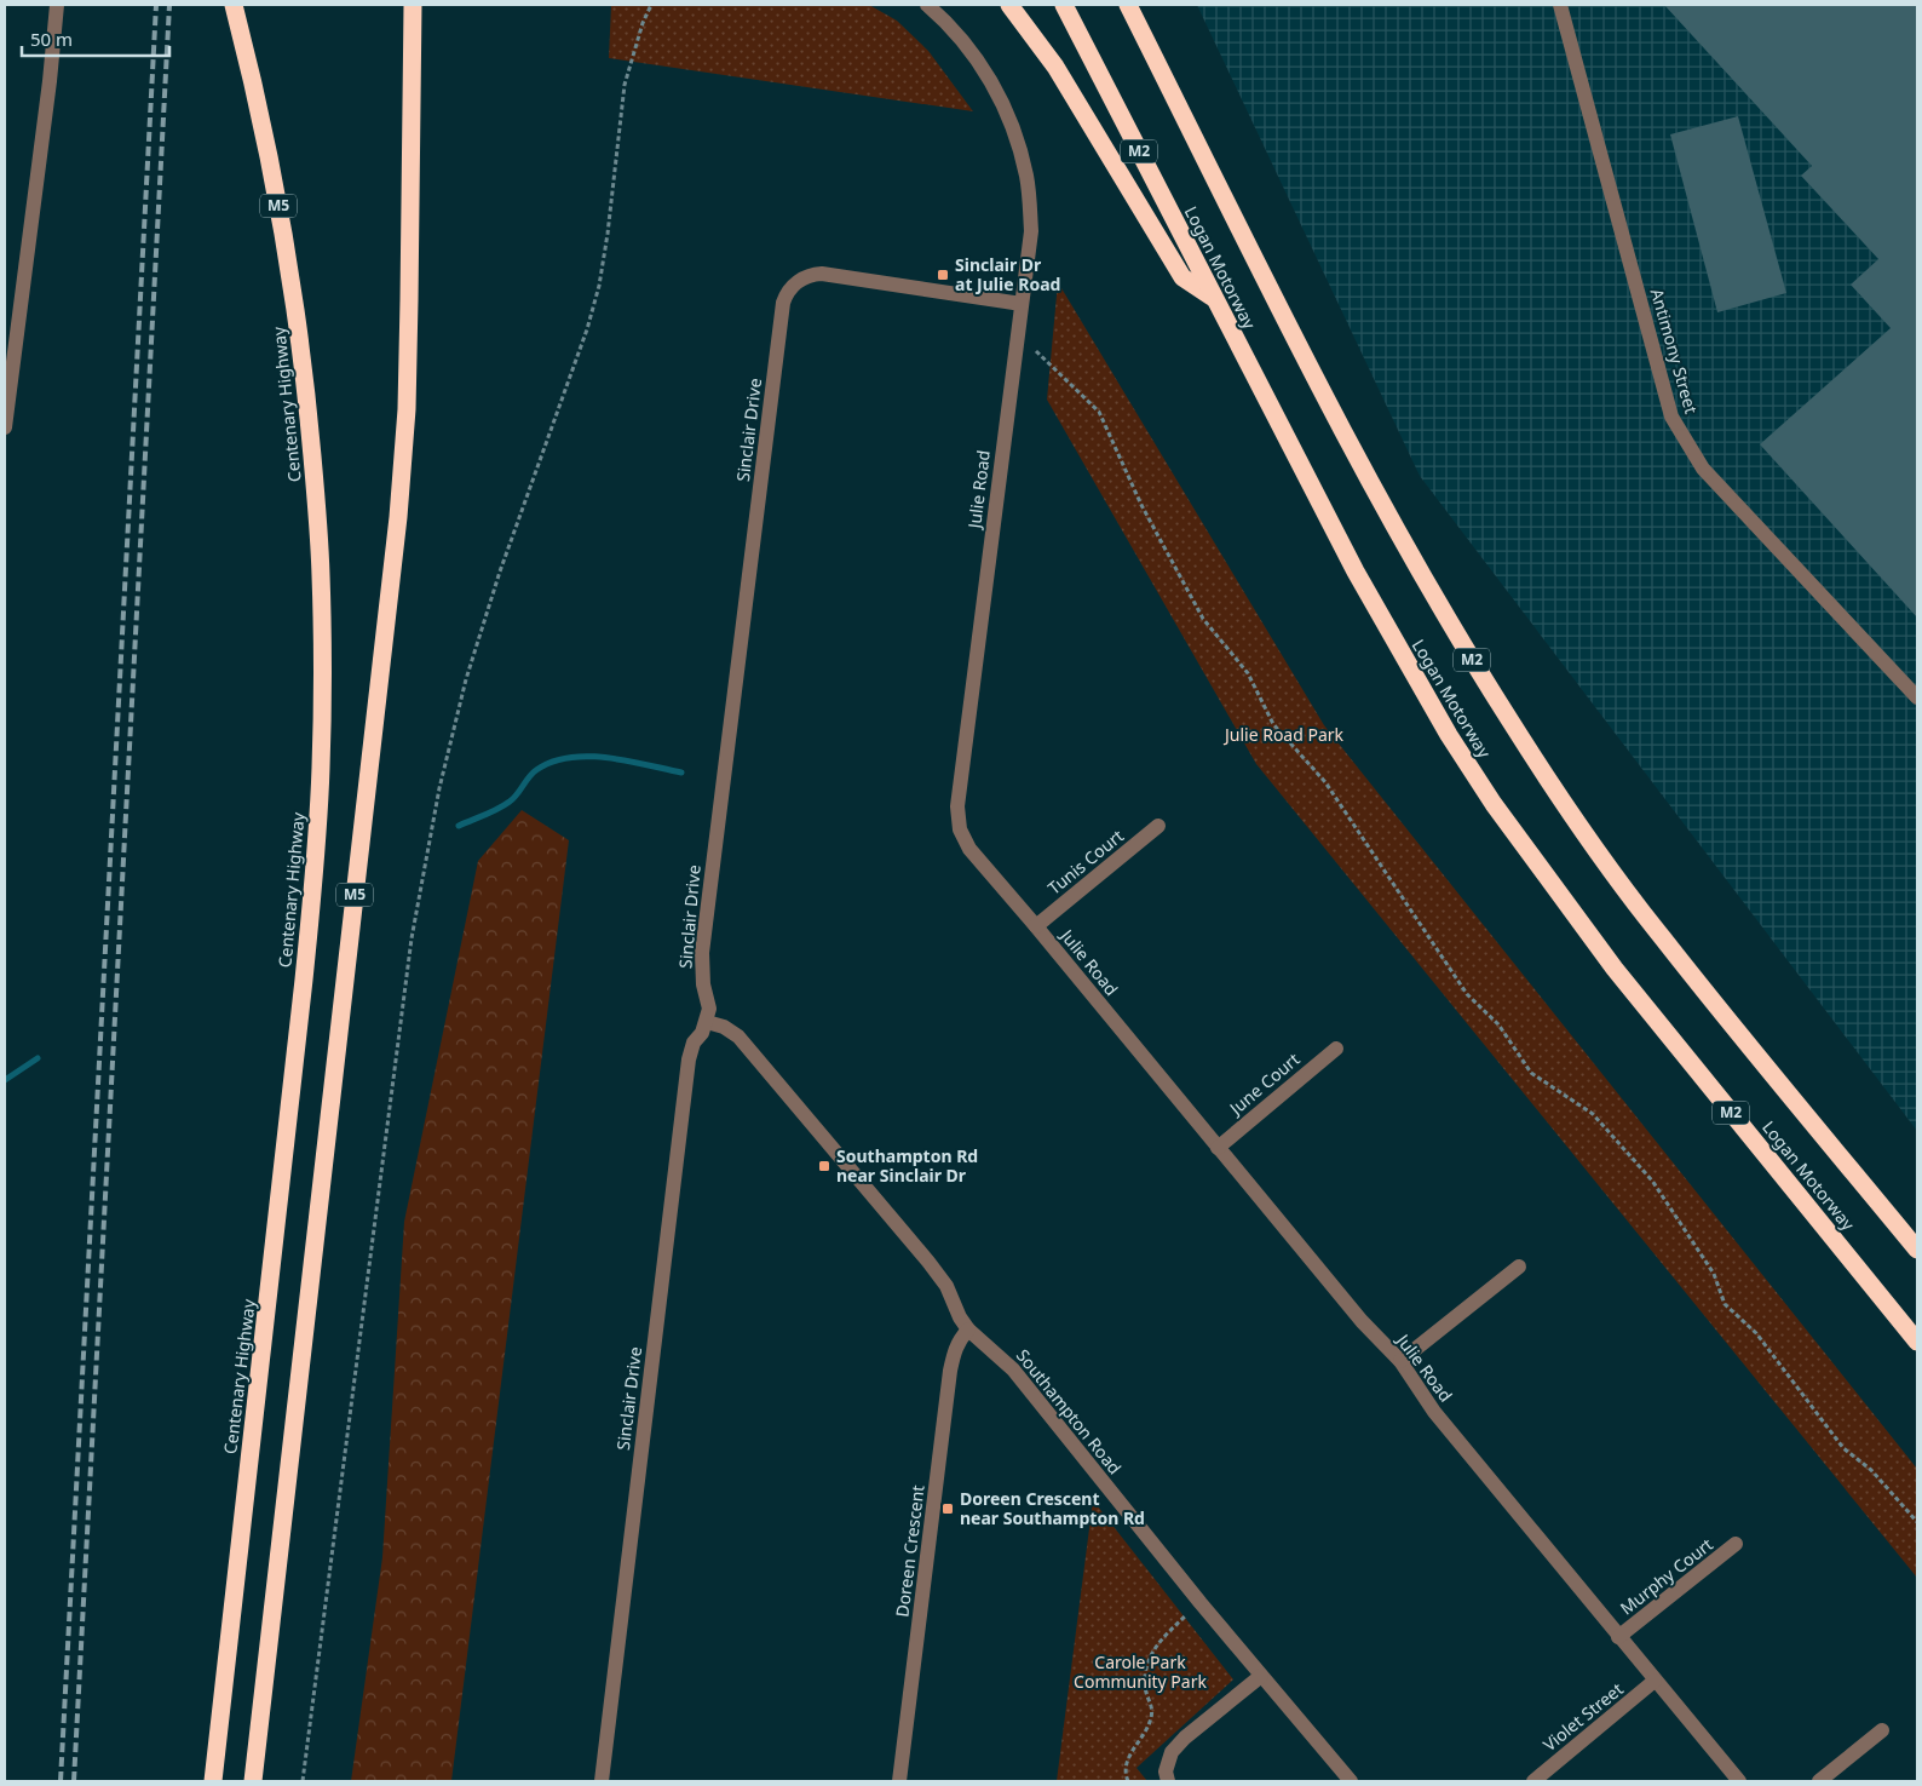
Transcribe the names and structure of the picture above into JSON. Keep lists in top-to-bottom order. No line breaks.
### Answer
{"streets":{"highway":["M2","M5","Logan Motorway","Centenary Highway"],"street":["Antimony Street","Sinclair Drive","Julie Road","Tunis Court","June Court","Southampton Road","Doreen Crescent","Murphy Court","Violet Street"]},"crossings":[["Sinclair Drive","Julie Road"],["Sinclair Drive","Southampton Road"],["Julie Road","Tunis Court"],["Julie Road","June Court"],["Julie Road","Murphy Court"],["Julie Road","Violet Street"],["Southampton Road","Doreen Crescent"]],"parks":["Julie Road Park","Carole Park Community Park"],"places":{"transit":["Sinclair Dr at Julie Road","Southampton Rd near Sinclair Dr","Doreen Crescent near Southampton Rd"]},"scale_bar":"50 m"}
